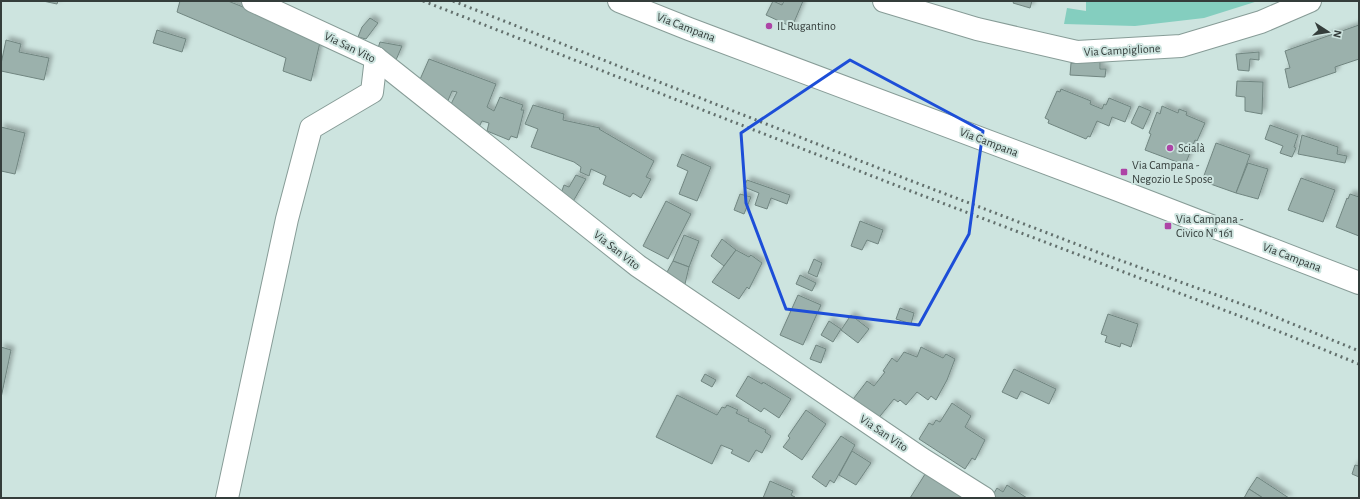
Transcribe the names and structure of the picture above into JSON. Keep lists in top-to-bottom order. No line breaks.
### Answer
{"streets":{"street":["Via Campana","Via San Vito","Via Campiglione"]},"places":{"other":["IL Rugantino","Scialà"],"transit":["Via Campana - Negozio Le Spose","Via Campana - Civico N° 161"]},"north":"right"}
